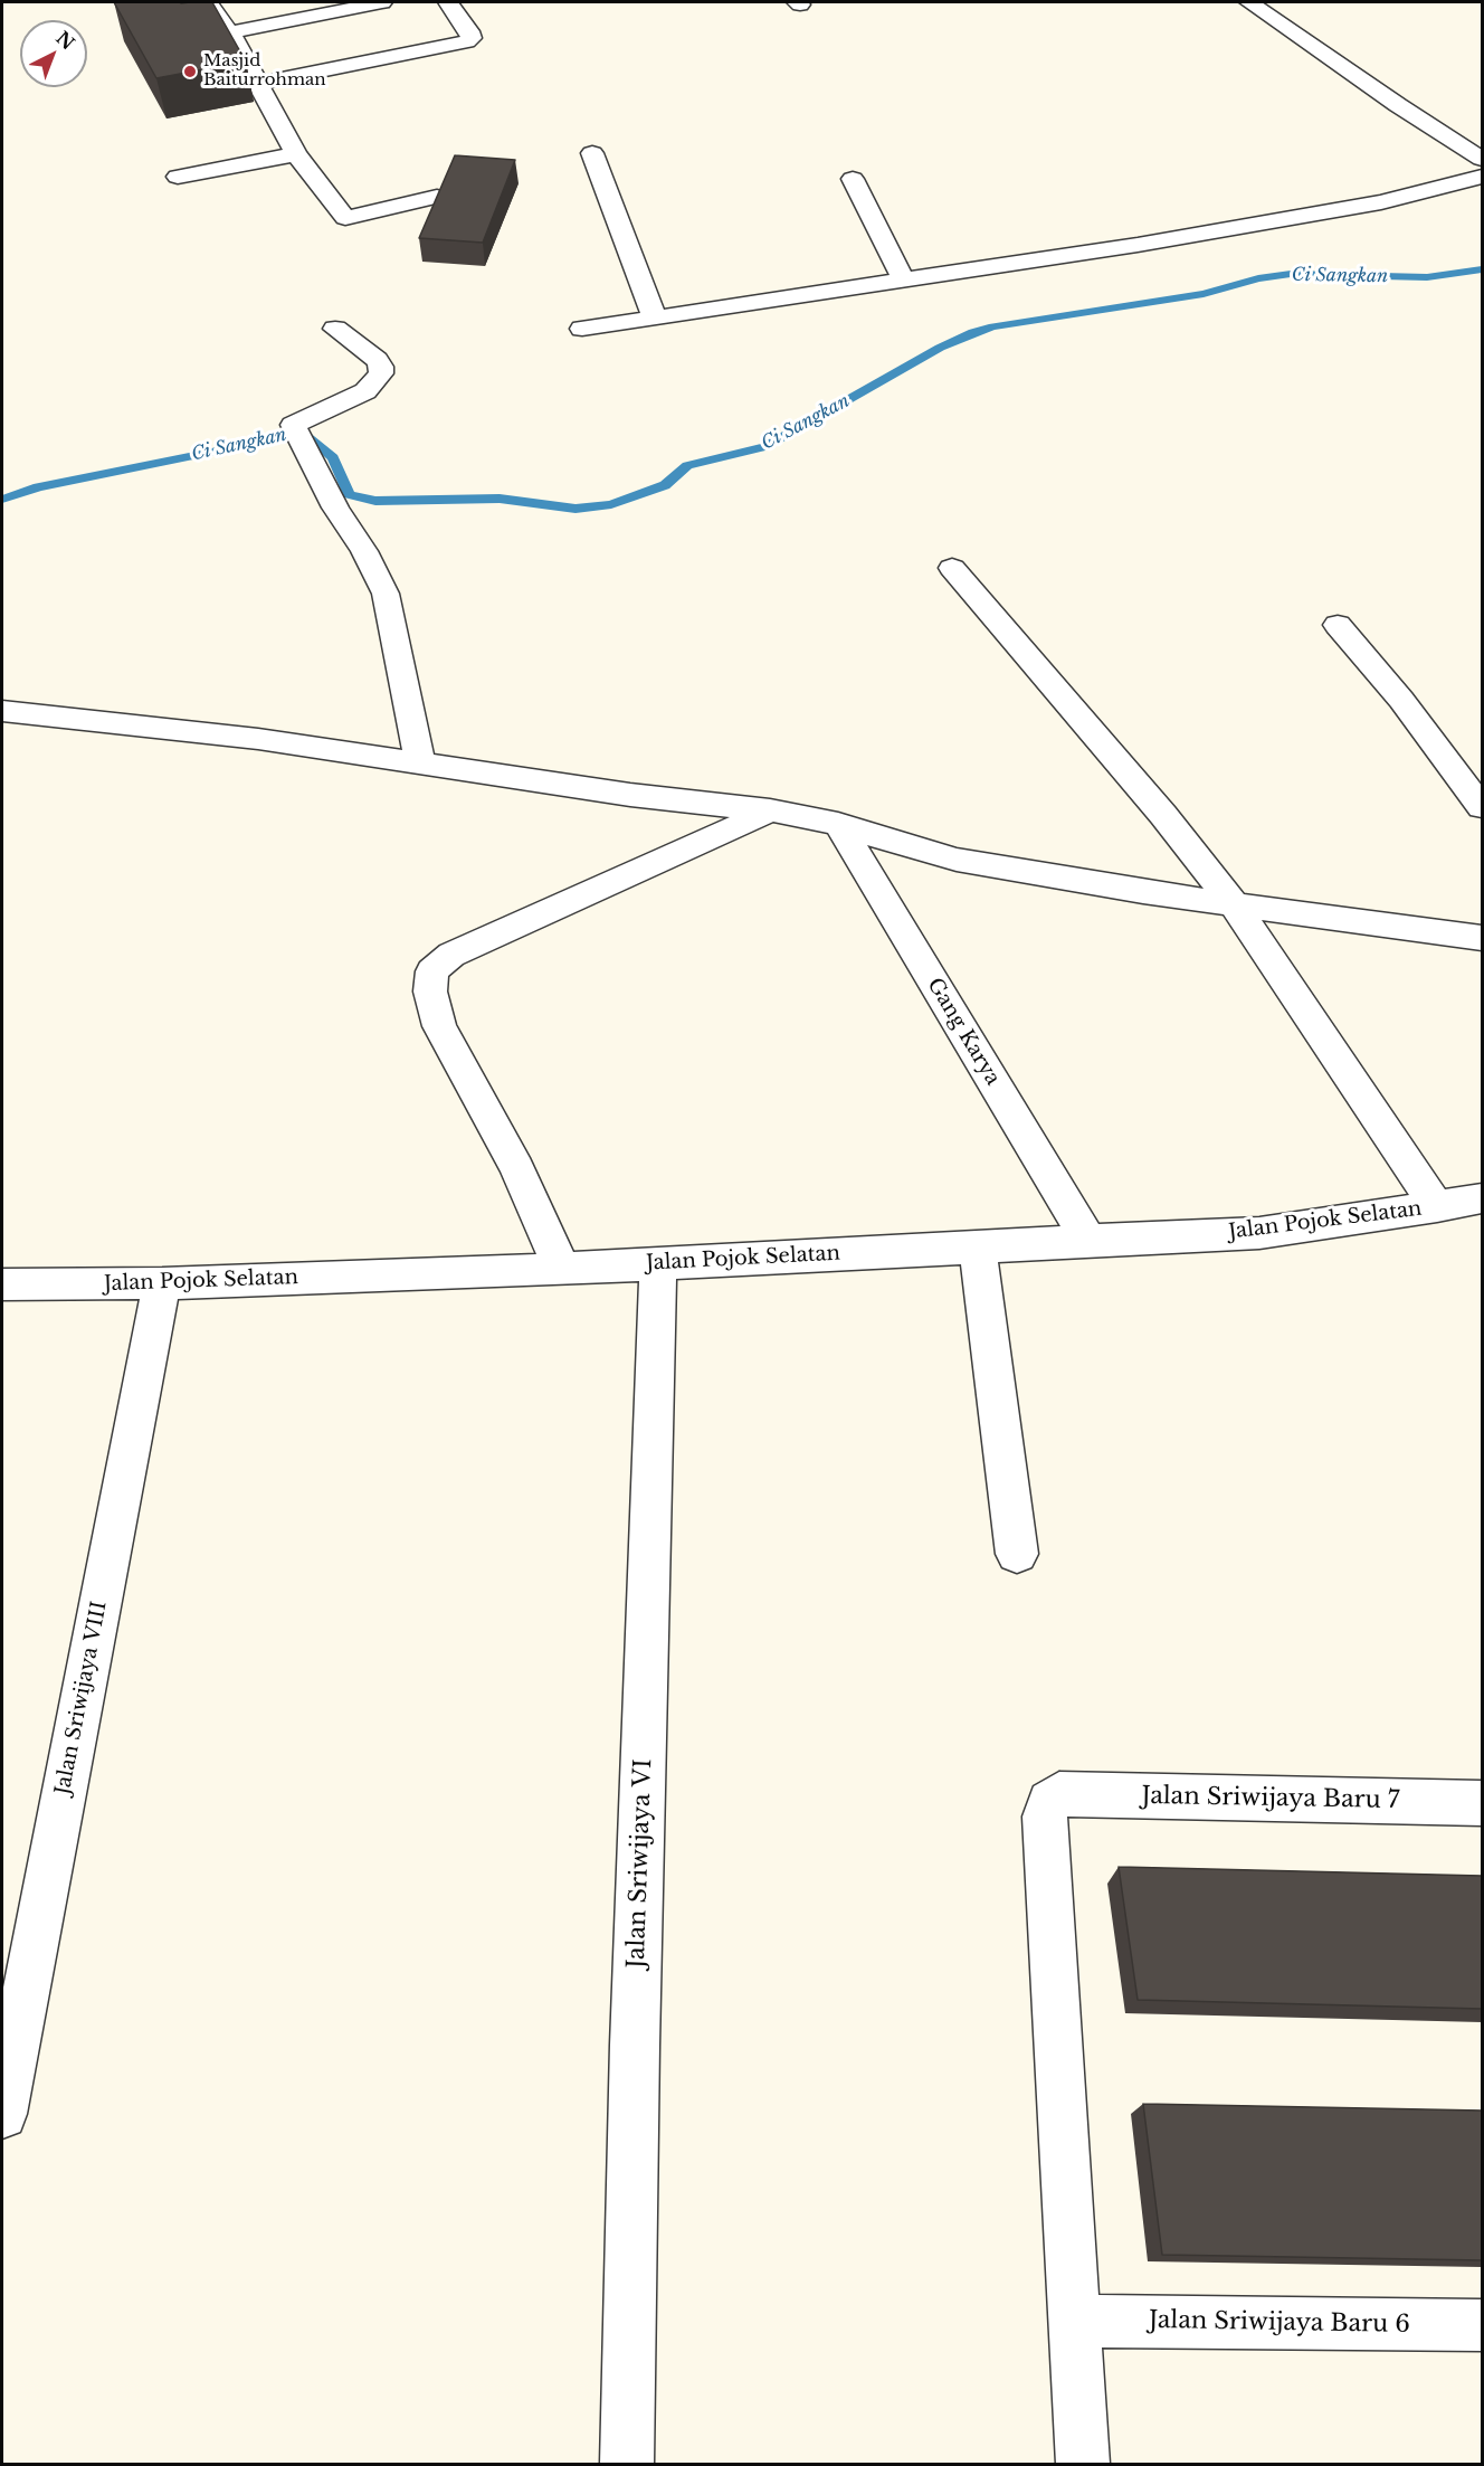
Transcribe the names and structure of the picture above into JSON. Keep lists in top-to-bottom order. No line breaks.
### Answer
{"streets":{"street":["Gang Karya","Jalan Pojok Selatan","Jalan Sriwijaya VIII","Jalan Sriwijaya Baru 7","Jalan Sriwijaya VI","Jalan Sriwijaya Baru 6"]},"crossings":[["Gang Karya","Jalan Pojok Selatan"],["Jalan Pojok Selatan","Jalan Sriwijaya VIII"],["Jalan Pojok Selatan","Jalan Sriwijaya VI"],["Jalan Sriwijaya Baru 7","Jalan Sriwijaya Baru 6"]],"water":["Ci Sangkan"],"places":["Masjid Baiturrohman"],"north":"top right"}
